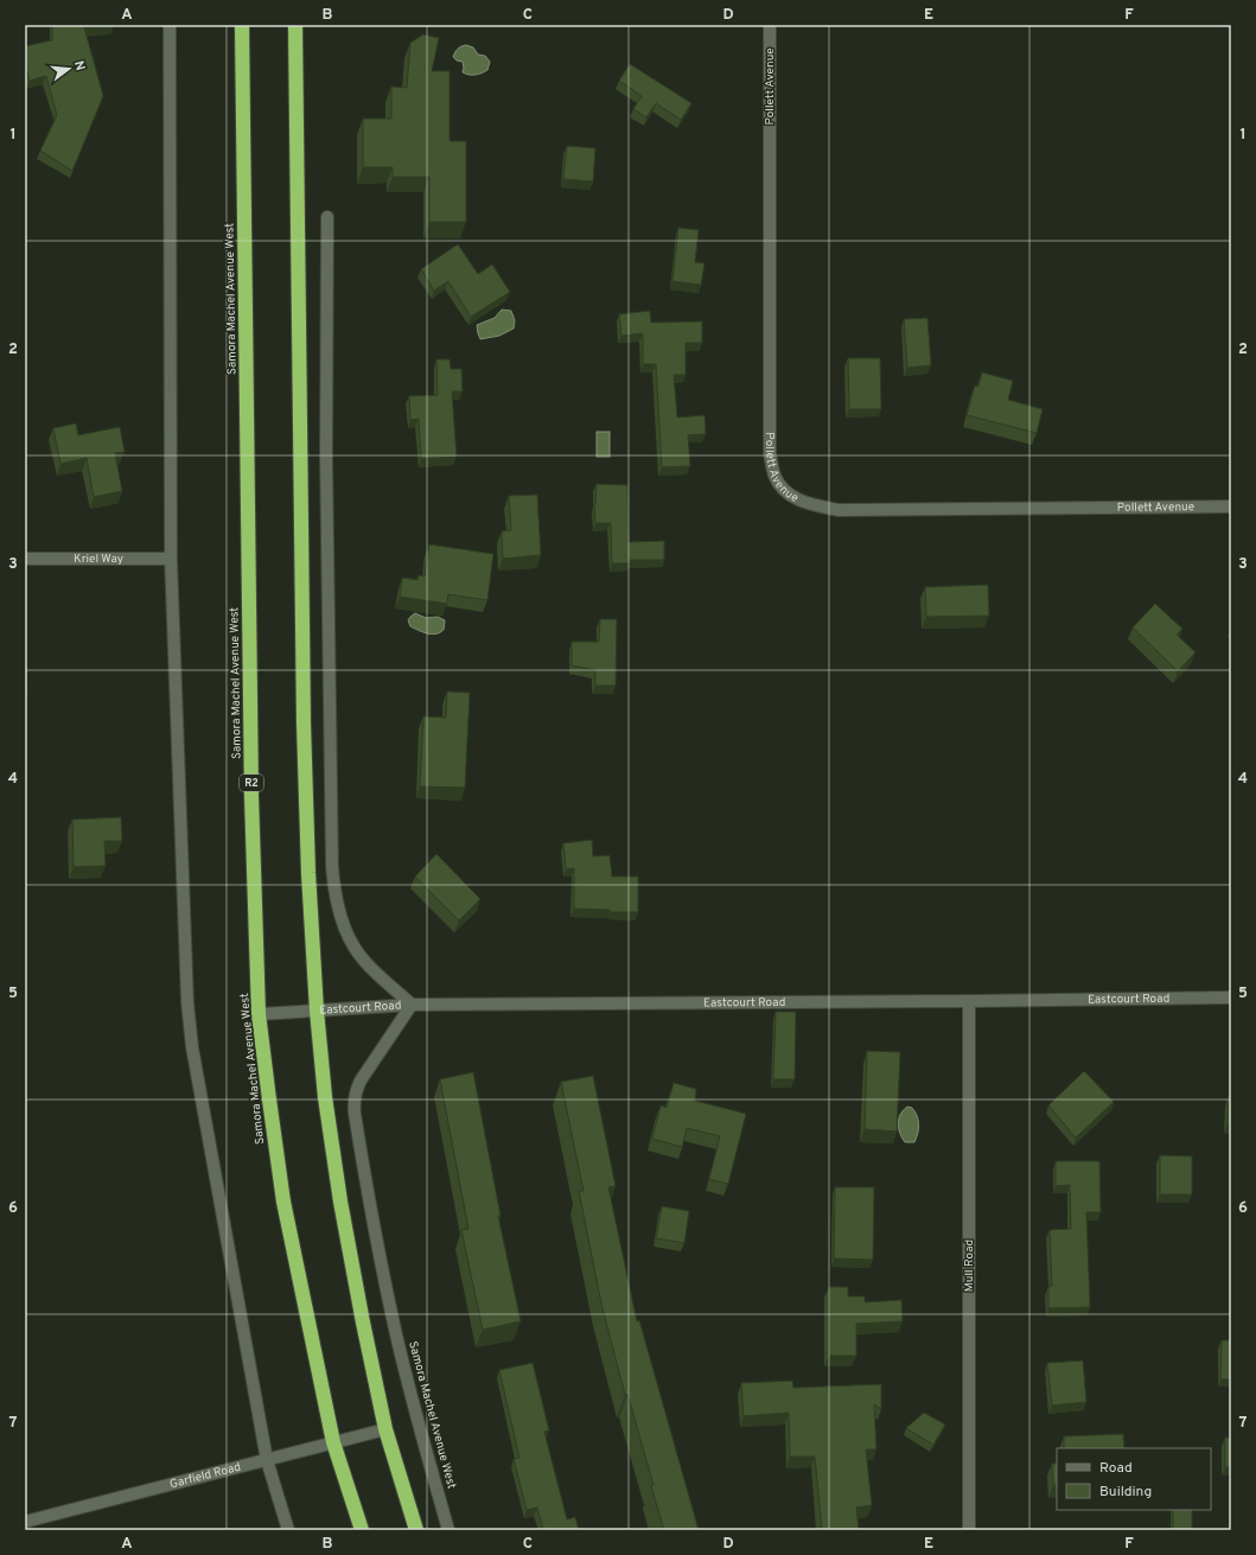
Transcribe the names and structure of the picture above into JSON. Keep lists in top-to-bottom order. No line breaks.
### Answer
{"streets":{"highway":["Samora Machel Avenue West","R2"],"street":["Pollett Avenue","Kriel Way","Eastcourt Road","Mull Road","Garfield Road"]},"crossings":[["Samora Machel Avenue West","Eastcourt Road"],["Samora Machel Avenue West","Garfield Road"],["Eastcourt Road","Mull Road"]],"legend":["Road","Building"],"north":"right","grid":{"columns":["A","B","C","D","E","F"],"rows":["1","2","3","4","5","6","7"]}}
